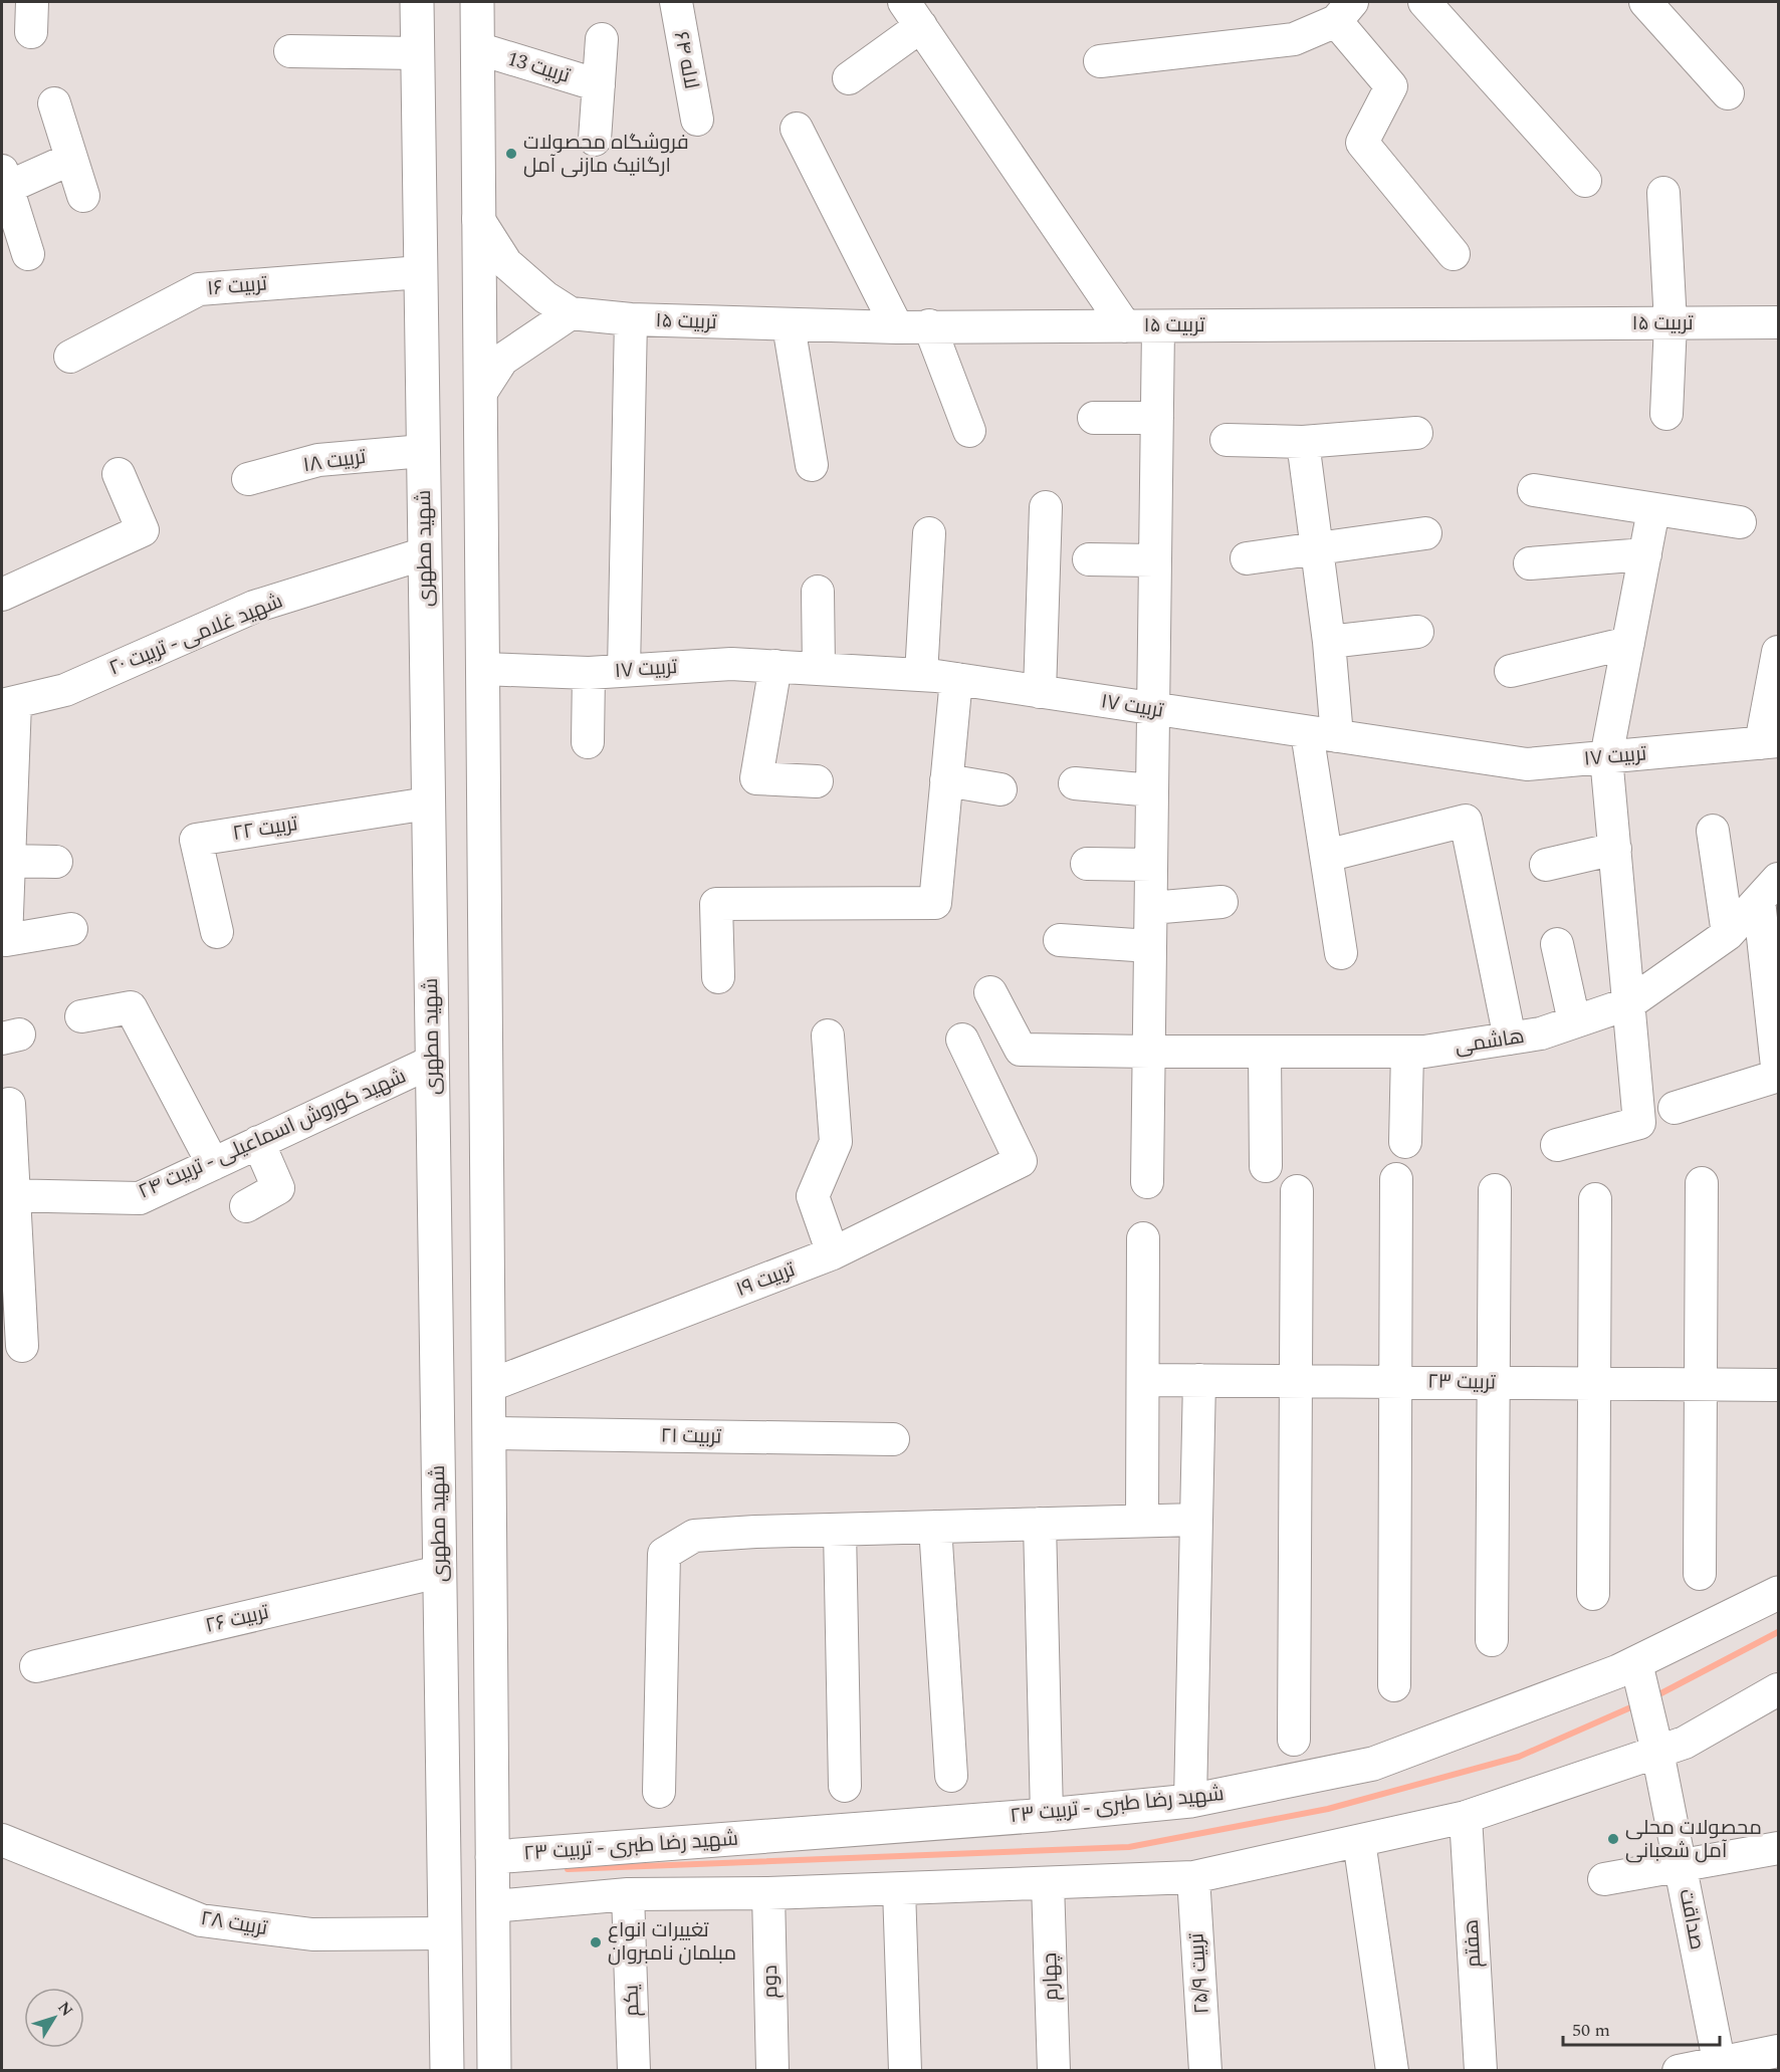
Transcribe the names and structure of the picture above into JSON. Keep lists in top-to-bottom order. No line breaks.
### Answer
{"streets":{"main road":["شهید مطهری","شهید رضا طبری - تربیت ۲۳"],"street":["لاله ۶۴","تربیت 13","تربیت ۱۶","تربیت ۱۵","تربیت ۱۸","شهید غلامی - تربیت ۲۰","تربیت ۱۷","تربیت ۲۲","هاشمی","شهید کوروش اسماعیلی - تربیت ۲۴","تربیت ۱۹","تربیت ۲۳","تربیت ۲۱","تربیت ۲۶","صداقت","تربیت ۲۸","هفتم","تربیت ۲۵/۹","چهارم","دوم","یکم"]},"crossings":[["تربیت ۱۶","شهید مطهری"],["تربیت ۱۸","شهید مطهری"],["شهید مطهری","شهید غلامی - تربیت ۲۰"],["شهید مطهری","تربیت ۲۲"],["شهید مطهری","شهید کوروش اسماعیلی - تربیت ۲۴"],["شهید مطهری","تربیت ۲۶"],["شهید مطهری","تربیت ۲۸"],["شهید رضا طبری - تربیت ۲۳","صداقت"]],"places":["فروشگاه محصولات ارگانیک مازنی آمل","محصولات محلی آمل شعبانی","تغییرات انواع مبلمان نامبروان"],"scale_bar":"50 m","north":"top right"}
